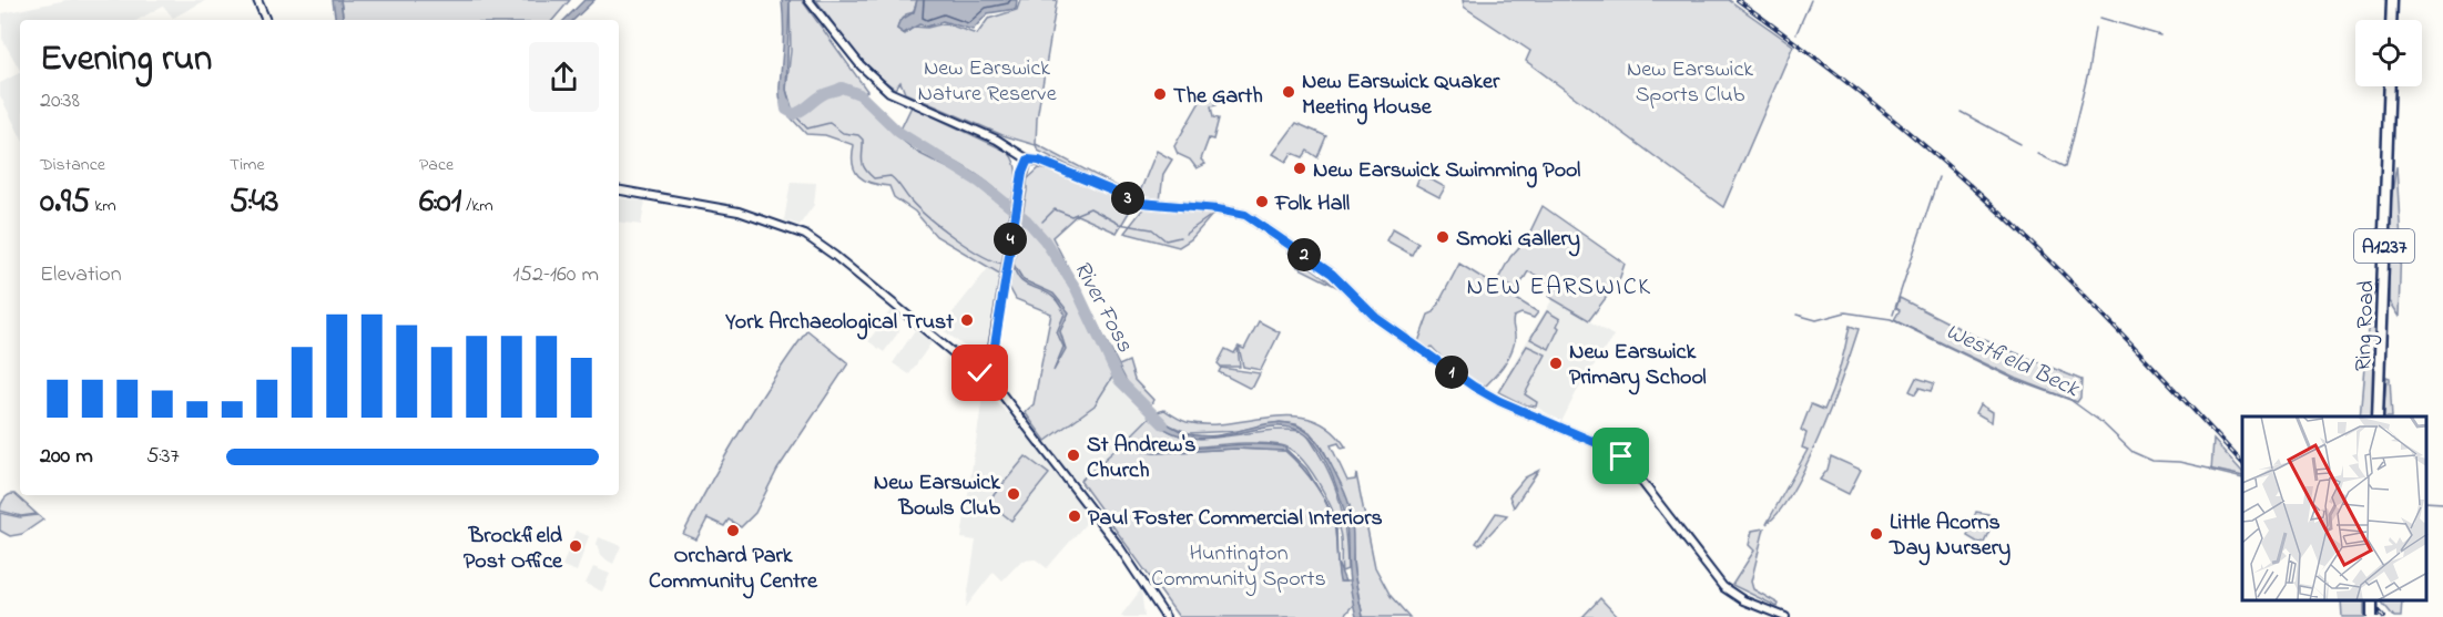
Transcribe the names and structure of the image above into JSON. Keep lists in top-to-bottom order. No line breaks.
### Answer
{"streets":{"highway":["A1237","Ring Road"]},"districts":["NEW EARSWICK"],"water":["River Foss","Westfield Beck"],"parks":["New Earswick Nature Reserve","New Earswick Sports Club","Huntington Community Sports"],"places":["New Earswick Quaker Meeting House","The Garth","New Earswick Swimming Pool","Folk Hall","Smoki Gallery","York Archaeological Trust","New Earswick Primary School","St Andrew's Church","New Earswick Bowls Club","Paul Foster Commercial Interiors","Orchard Park Community Centre","Little Acorns Day Nursery","Brockfield Post Office"],"page":{"heading":["Evening run","20:38"],"stats":[["Distance","0.95 km"],["Time","5:43"],["Pace","6:01 /km"]],"pins":["3","4","2","1"],"chart":["Elevation","152–160 m"],"list":[{"name":"200 m","note":"5:37"}]}}
